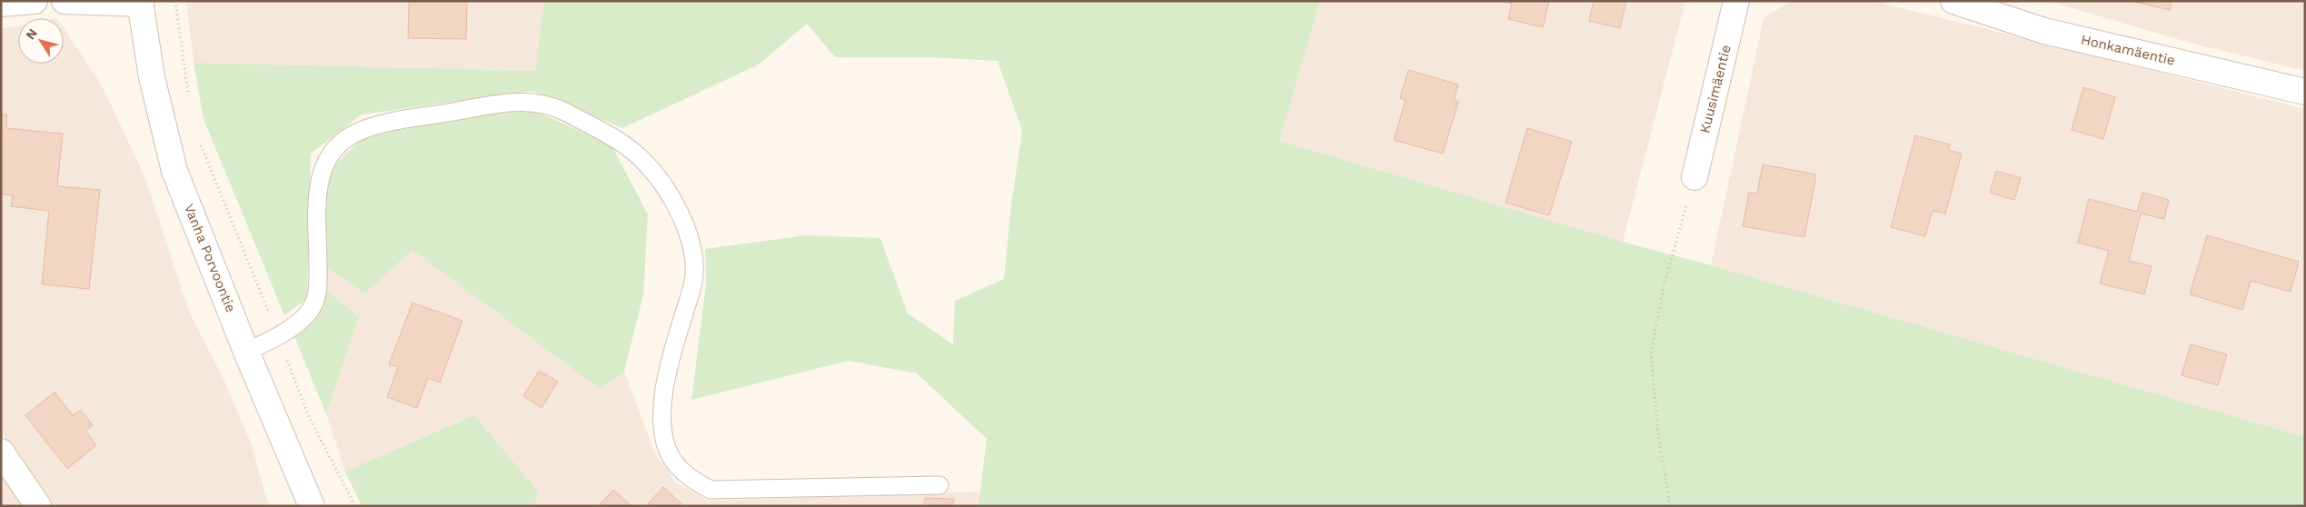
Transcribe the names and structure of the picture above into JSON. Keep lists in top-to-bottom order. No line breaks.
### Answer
{"streets":{"street":["Honkamäentie","Kuusimäentie","Vanha Porvoontie"]},"north":"top left"}
